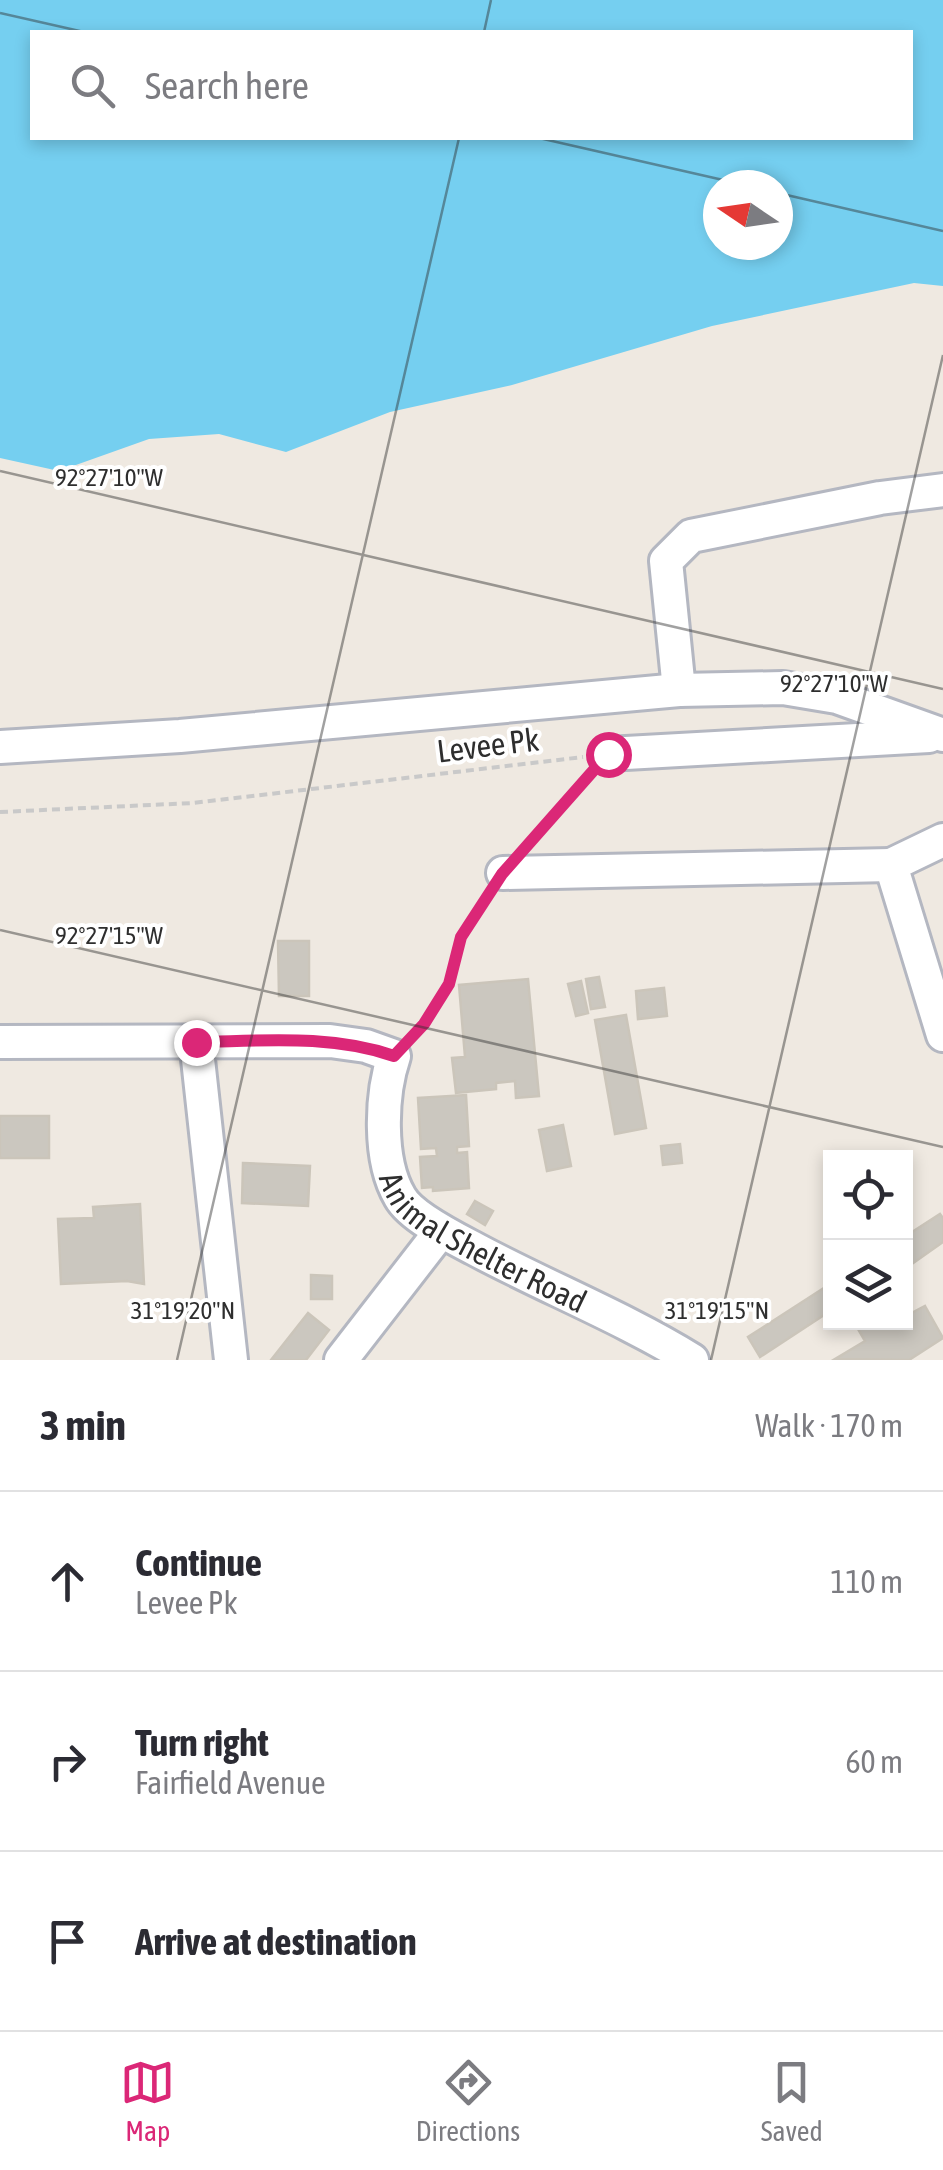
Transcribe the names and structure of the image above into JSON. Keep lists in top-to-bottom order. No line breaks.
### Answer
{"streets":{"street":["Animal Shelter Road"],"path":["Levee Pk"]},"crossings":[["Levee Pk","Animal Shelter Road"]],"north":"left","page":{"search":"Search here","heading":["3 min","Walk · 170 m"],"list":[["Continue","Levee Pk","110 m"],["Turn right","Fairfield Avenue","60 m"],"Arrive at destination"],"nav":["Map","Directions","Saved"]},"coordinates":["92°27'10\"W","92°27'15\"W","31°19'20\"N","31°19'15\"N"]}
